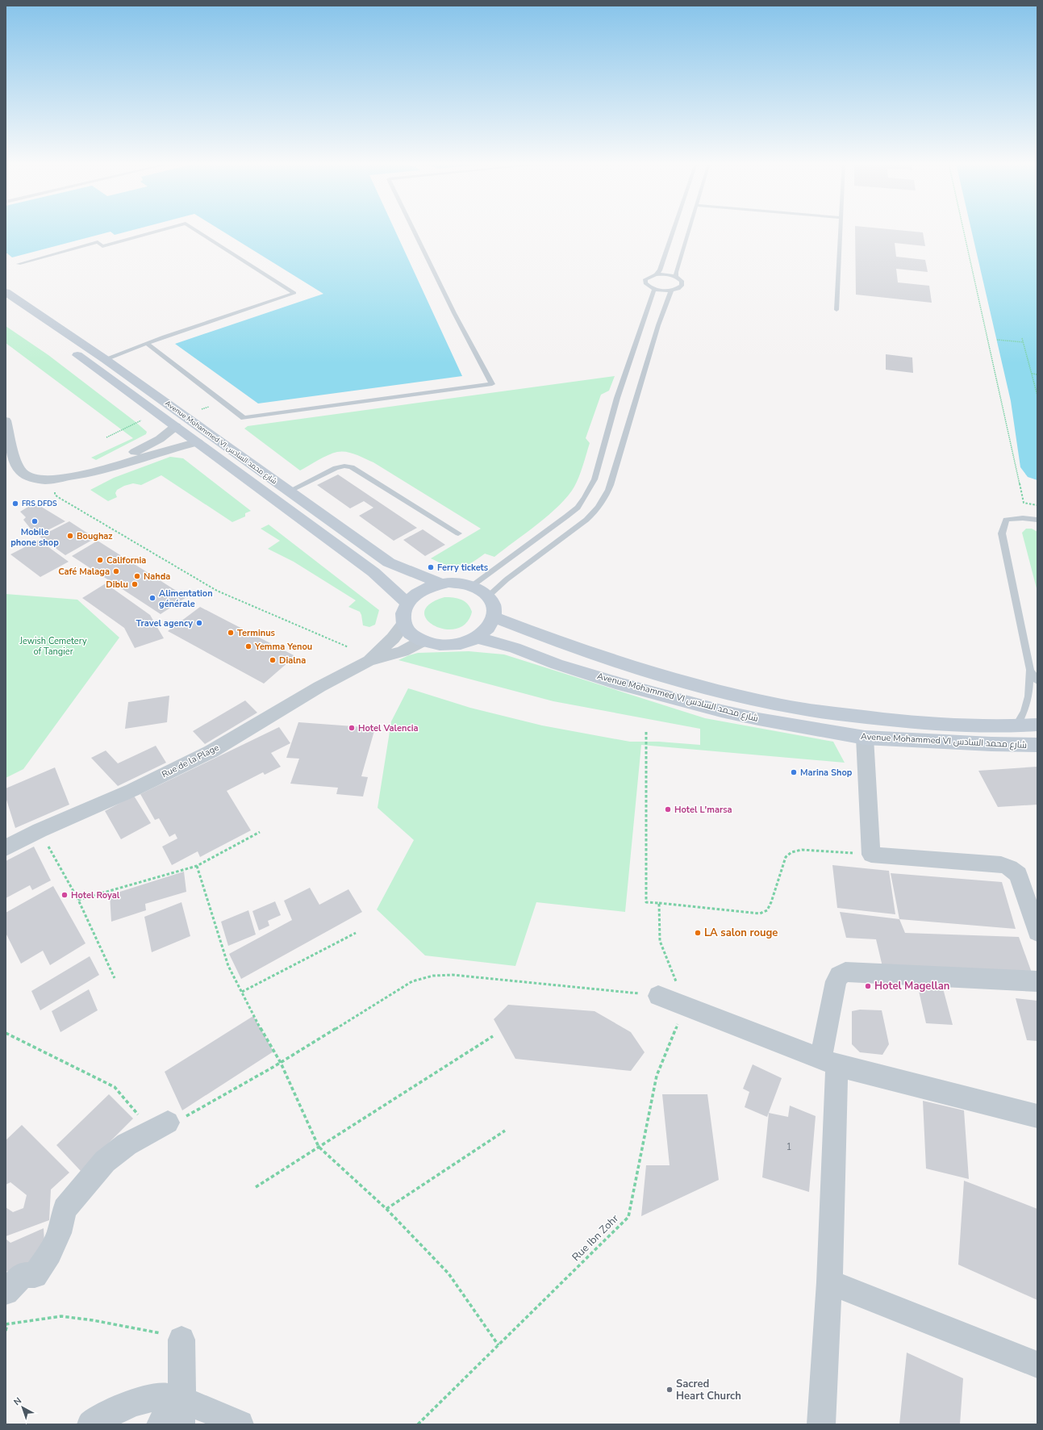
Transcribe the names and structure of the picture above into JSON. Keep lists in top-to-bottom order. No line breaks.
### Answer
{"streets":{"main road":["Avenue Mohammed VI شارع محمد السادس"],"street":["Rue de la Plage"],"path":["Rue Ibn Zohr"]},"parks":["Jewish Cemetery of Tangier"],"places":["FRS DFDS","Mobile phone shop","Boughaz","California","Ferry tickets","Café Malaga","Nahda","Diblu","Alimentation générale","Travel agency","Terminus","Yemma Yenou","Dialna","Hotel Valencia","Marina Shop","Hotel L'marsa","Hotel Royal","LA salon rouge","Hotel Magellan","Sacred Heart Church"],"house_numbers":["1"],"north":"top left"}
